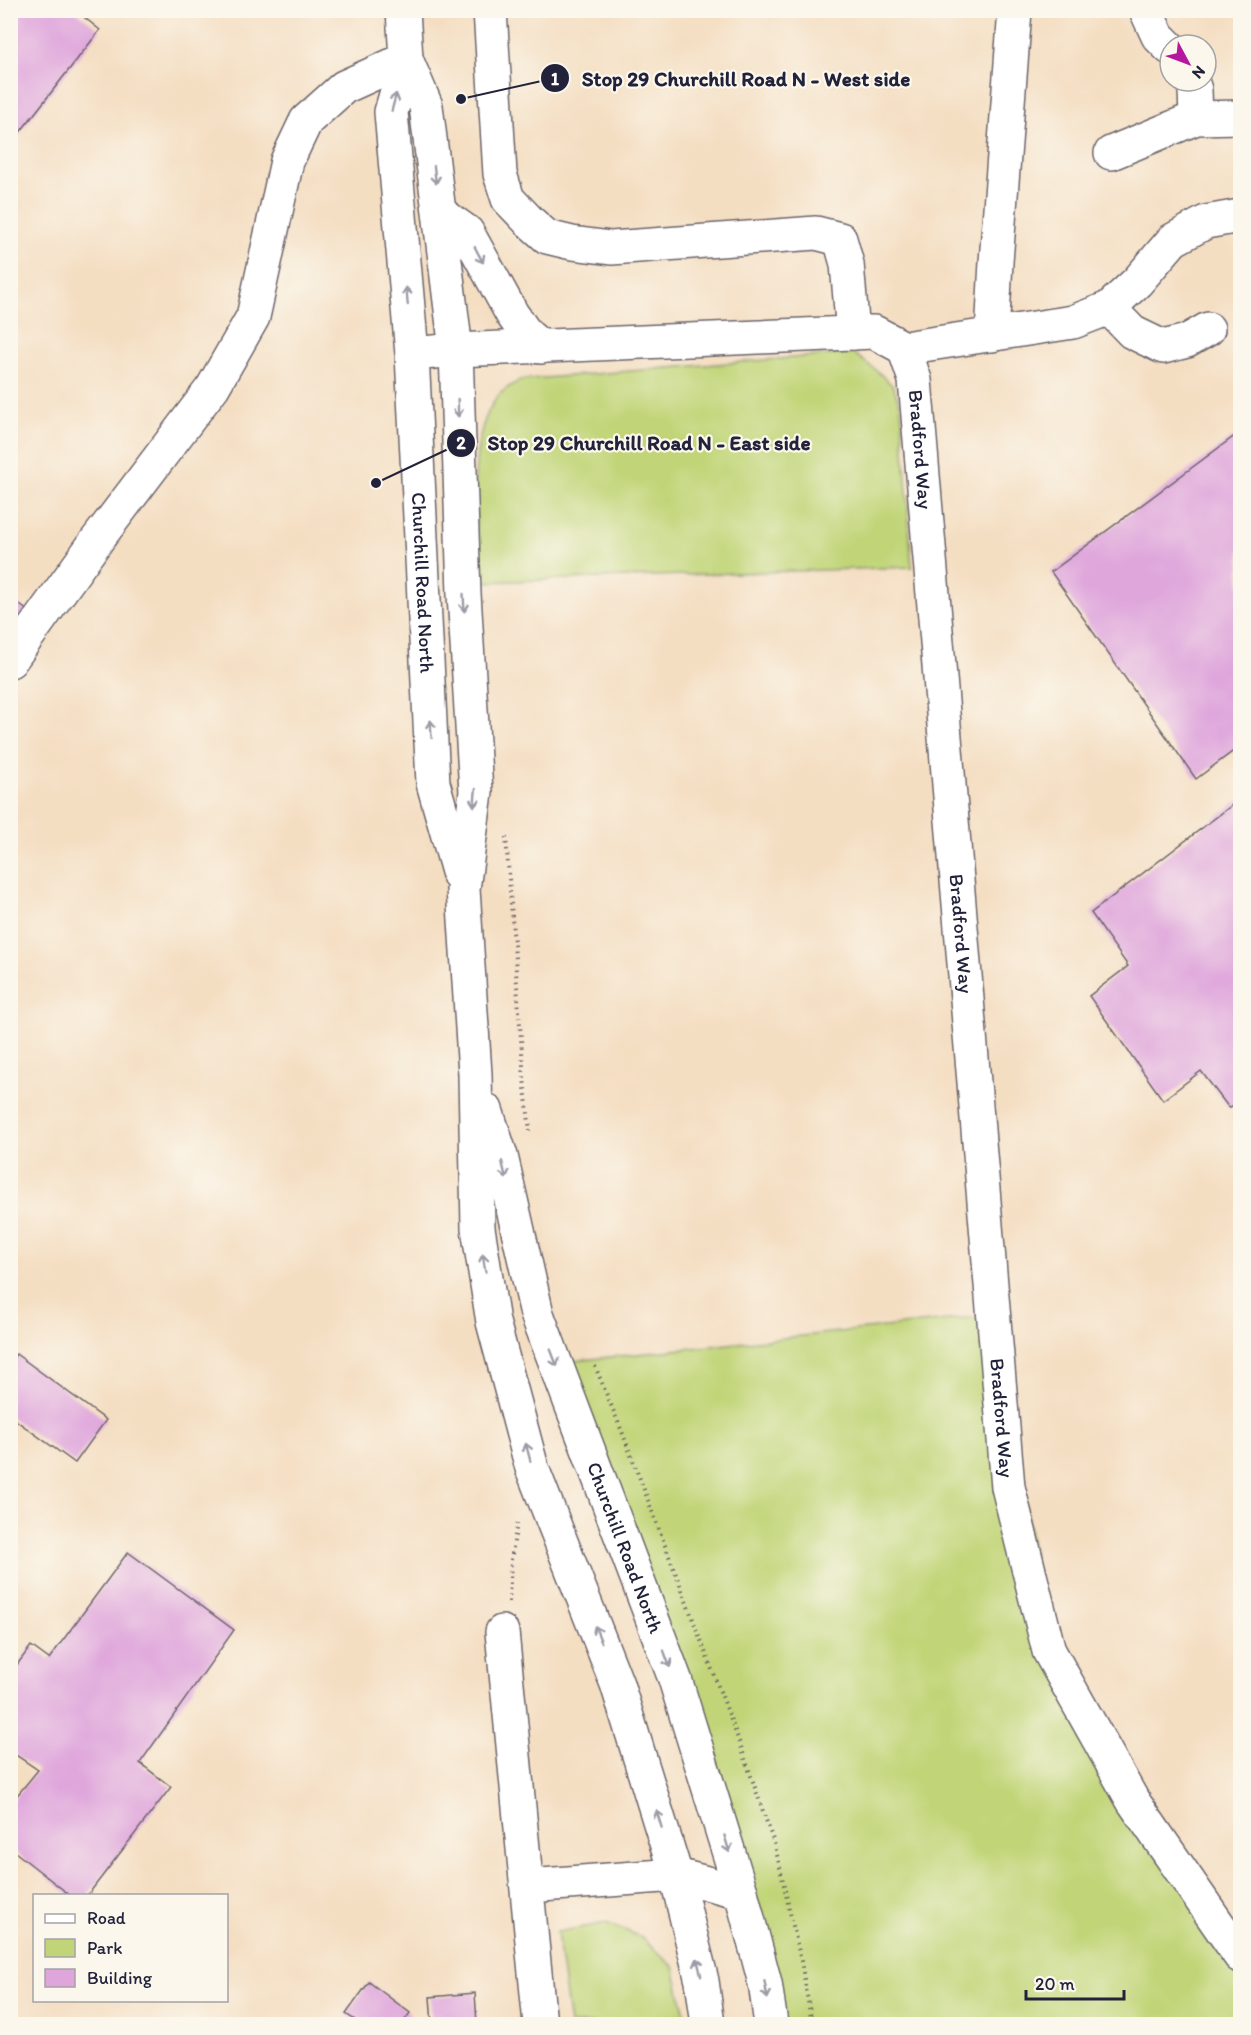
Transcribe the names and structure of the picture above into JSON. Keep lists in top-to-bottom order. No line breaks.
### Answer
{"streets":{"street":["Bradford Way","Churchill Road North"]},"places":["Stop 29 Churchill Road N - West side","Stop 29 Churchill Road N - East side"],"legend":["Road","Park","Building"],"scale_bar":"20 m","north":"bottom right"}
